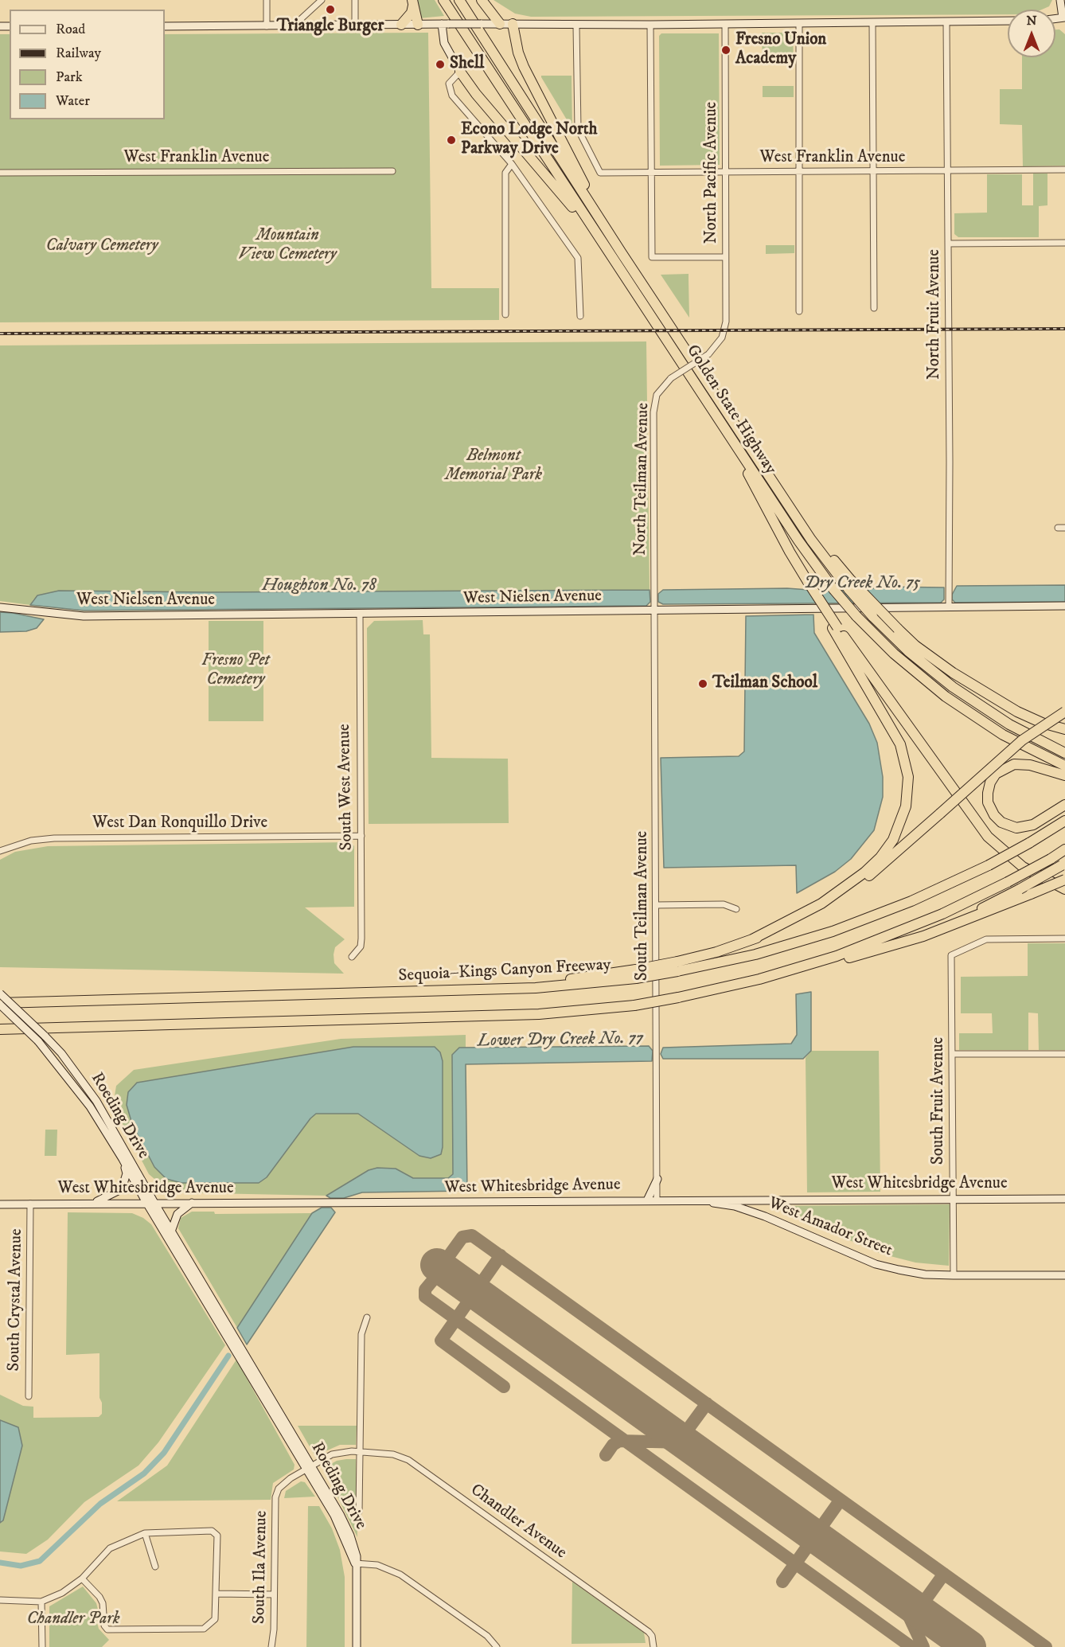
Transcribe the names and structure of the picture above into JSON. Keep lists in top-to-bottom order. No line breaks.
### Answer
{"streets":{"highway":["Golden State Highway"],"main road":["West Nielsen Avenue","Roeding Drive","West Whitesbridge Avenue","West Amador Street"],"street":["West Franklin Avenue","North Pacific Avenue","North Fruit Avenue","North Teilman Avenue","South West Avenue","West Dan Ronquillo Drive","South Teilman Avenue","South Fruit Avenue","South Crystal Avenue","Chandler Avenue","South Ila Avenue"]},"crossings":[["West Franklin Avenue","North Pacific Avenue"],["West Franklin Avenue","North Fruit Avenue"],["North Pacific Avenue","North Teilman Avenue"],["North Fruit Avenue","West Nielsen Avenue"],["North Teilman Avenue","West Nielsen Avenue"],["North Teilman Avenue","South Teilman Avenue"],["West Nielsen Avenue","South West Avenue"],["West Nielsen Avenue","South Teilman Avenue"],["South West Avenue","West Dan Ronquillo Drive"],["South Teilman Avenue","West Whitesbridge Avenue"],["South Fruit Avenue","West Whitesbridge Avenue"],["South Fruit Avenue","West Amador Street"],["Roeding Drive","West Whitesbridge Avenue"],["Roeding Drive","Chandler Avenue"],["West Whitesbridge Avenue","West Amador Street"],["West Whitesbridge Avenue","South Crystal Avenue"],["Chandler Avenue","South Ila Avenue"]],"water":["Dry Creek No. 75","Houghton No. 78","Lower Dry Creek No. 77"],"parks":["Mountain View Cemetery","Calvary Cemetery","Belmont Memorial Park","Fresno Pet Cemetery","Chandler Park"],"places":["Triangle Burger","Fresno Union Academy","Shell","Econo Lodge North Parkway Drive","Teilman School"],"legend":["Road","Railway","Park","Water"],"north":"top"}
